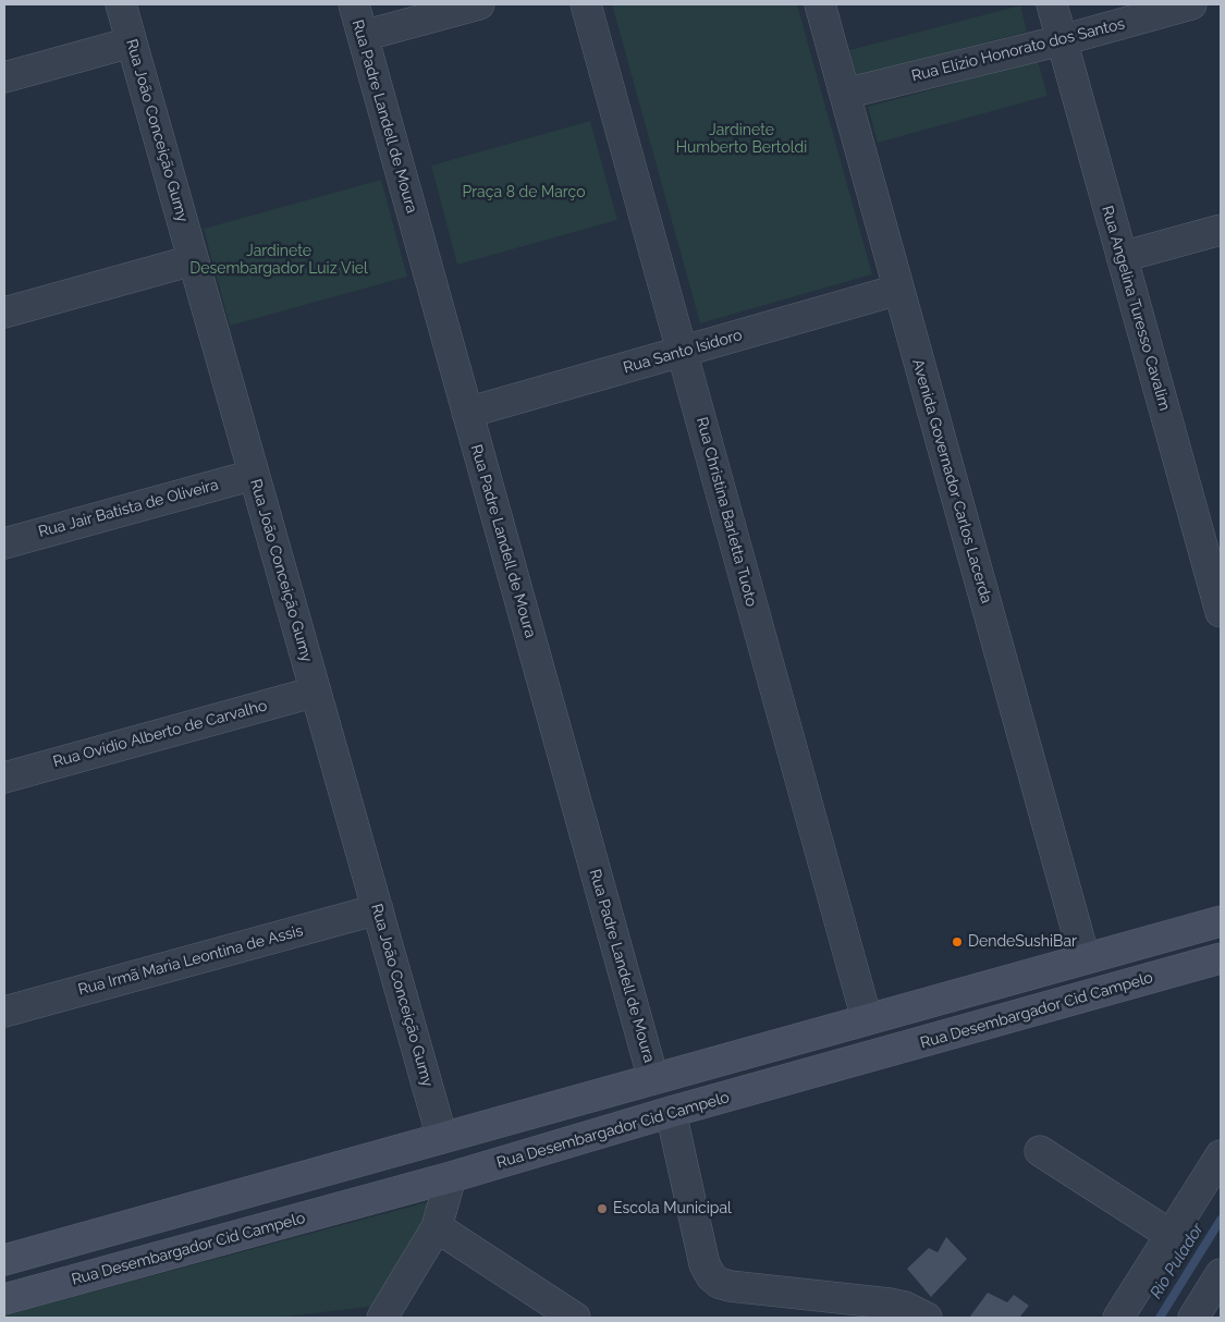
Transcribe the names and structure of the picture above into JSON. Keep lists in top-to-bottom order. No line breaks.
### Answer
{"streets":{"main road":["Rua Desembargador Cid Campelo"],"street":["Rua Elízio Honorato dos Santos","Rua Padre Landell de Moura","Rua João Conceição Gumy","Rua Angelina Turesso Cavalim","Rua Santo Isidoro","Avenida Governador Carlos Lacerda","Rua Jair Batista de Oliveira","Rua Christina Barletta Tuoto","Rua Ovídio Alberto de Carvalho","Rua Irmã Maria Leontina de Assis"]},"crossings":[["Rua Elízio Honorato dos Santos","Rua Angelina Turesso Cavalim"],["Rua Elízio Honorato dos Santos","Avenida Governador Carlos Lacerda"],["Rua Padre Landell de Moura","Rua Santo Isidoro"],["Rua João Conceição Gumy","Rua Jair Batista de Oliveira"],["Rua João Conceição Gumy","Rua Ovídio Alberto de Carvalho"],["Rua João Conceição Gumy","Rua Irmã Maria Leontina de Assis"],["Rua Santo Isidoro","Avenida Governador Carlos Lacerda"],["Rua Santo Isidoro","Rua Christina Barletta Tuoto"]],"water":["Rio Pulador"],"parks":["Jardinete Humberto Bertoldi","Praça 8 de Março","Jardinete Desembargador Luiz Viel"],"places":["DendeSushiBar","Escola Municipal"]}
